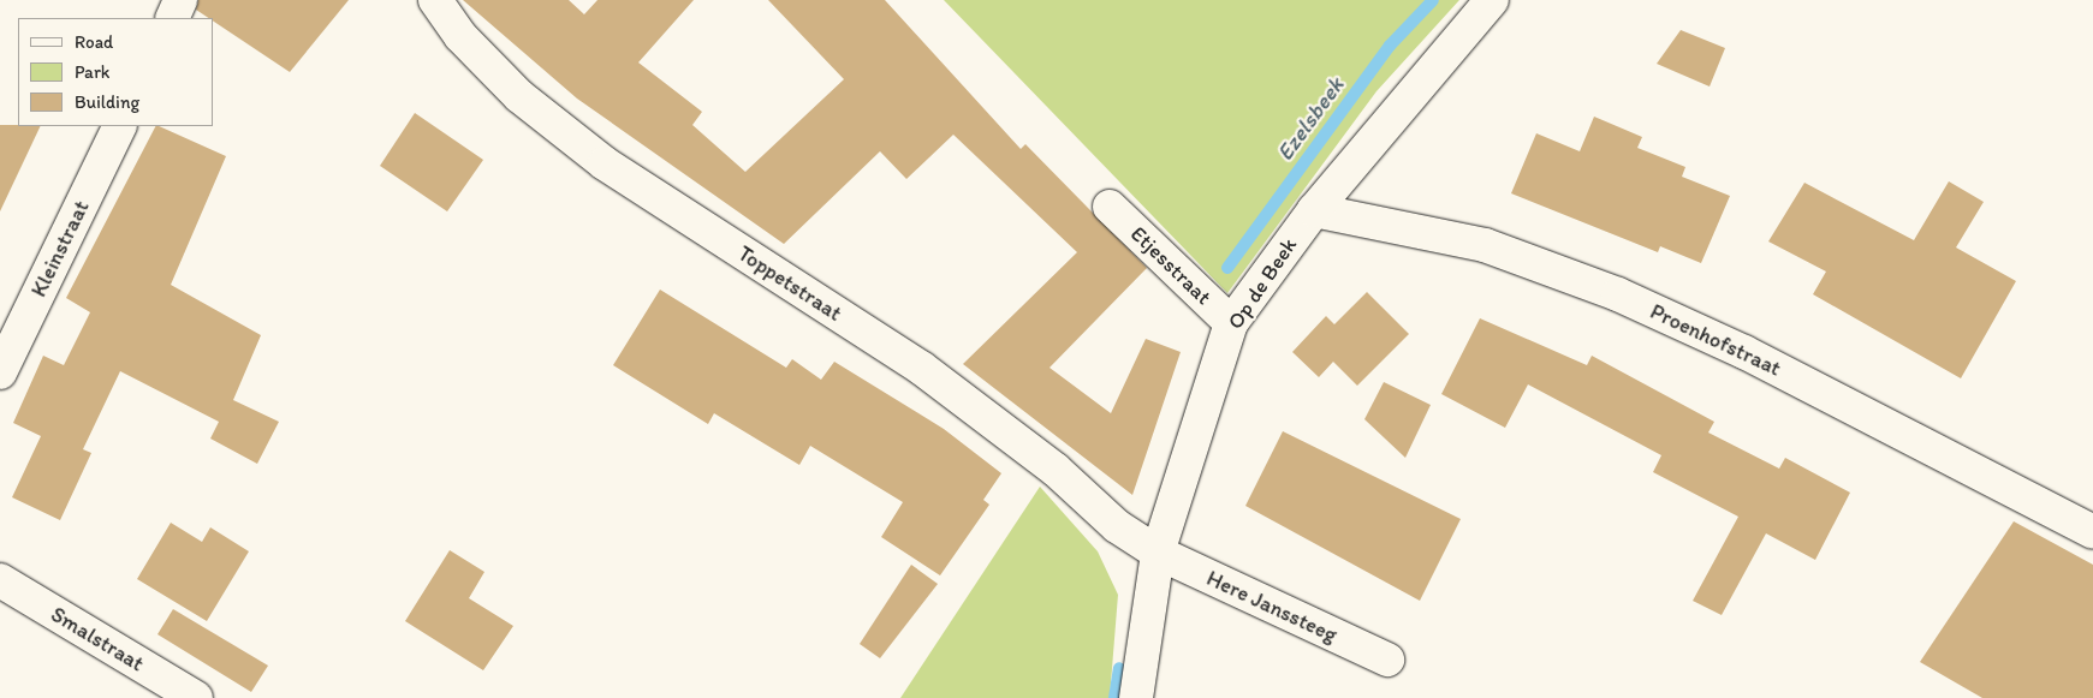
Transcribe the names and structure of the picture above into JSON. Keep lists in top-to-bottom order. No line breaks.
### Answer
{"streets":{"street":["Kleinstraat","Etjesstraat","Toppetstraat","Op de Beek","Proenhofstraat","Here Janssteeg","Smalstraat"]},"crossings":[["Etjesstraat","Op de Beek"],["Toppetstraat","Op de Beek"],["Toppetstraat","Here Janssteeg"],["Op de Beek","Proenhofstraat"],["Op de Beek","Here Janssteeg"]],"water":["Ezelsbeek"],"legend":["Road","Park","Building"]}
